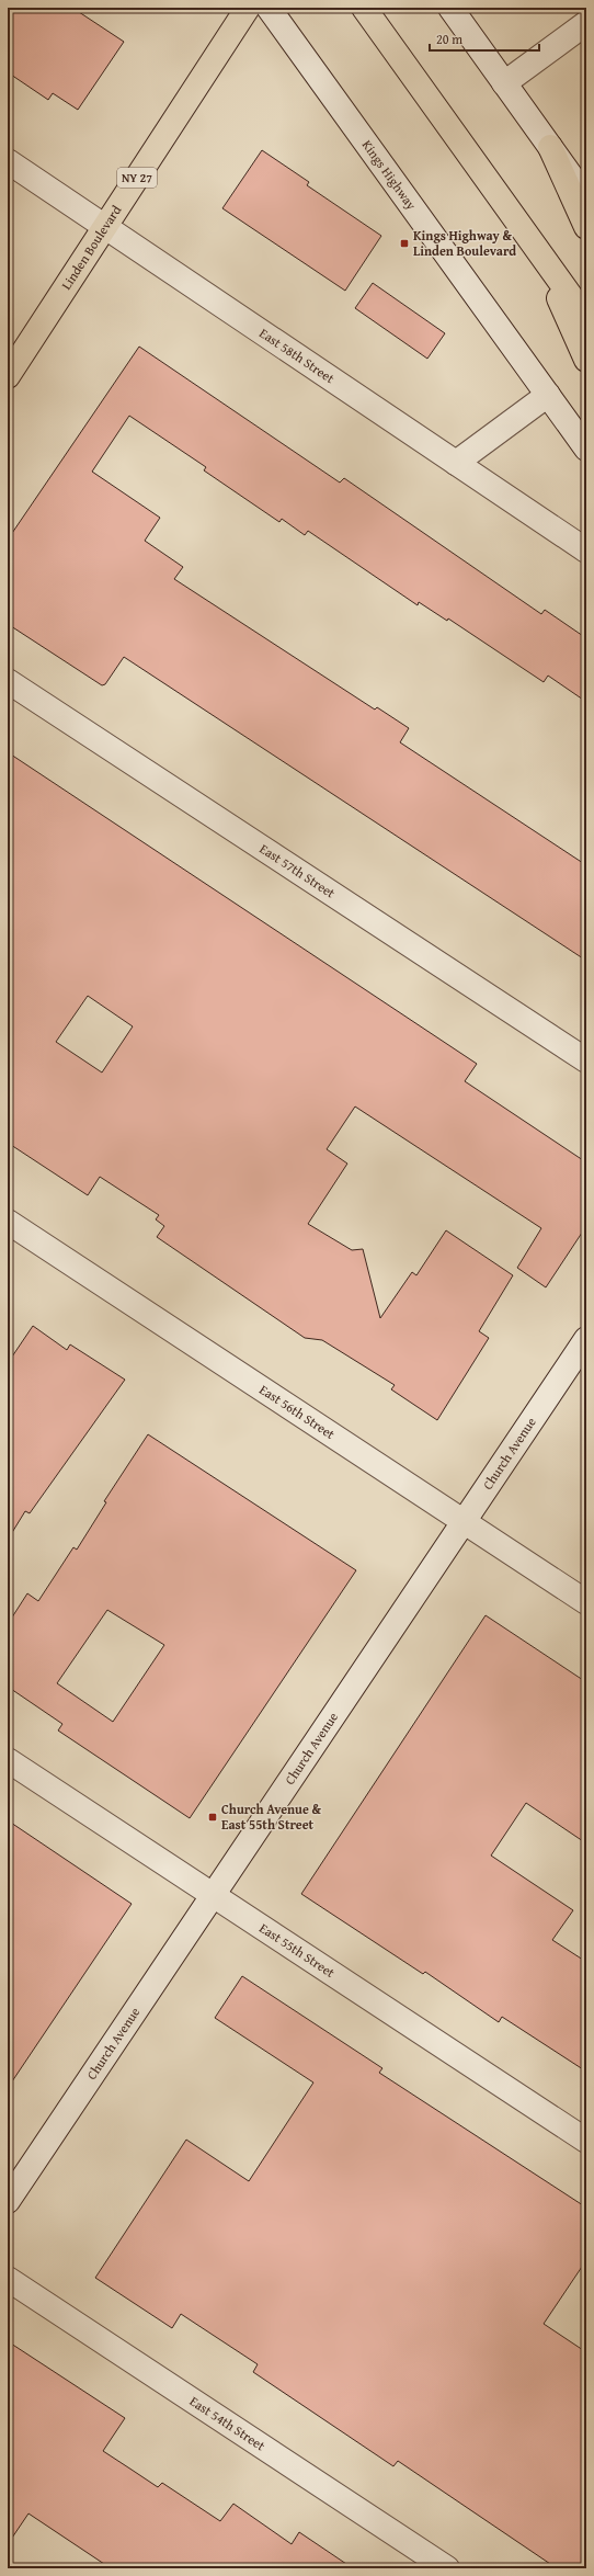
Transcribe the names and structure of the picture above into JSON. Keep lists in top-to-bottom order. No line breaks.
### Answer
{"streets":{"main road":["NY 27","Linden Boulevard"],"street":["Kings Highway","East 58th Street","East 57th Street","East 56th Street","Church Avenue","East 55th Street","East 54th Street"]},"crossings":[["Linden Boulevard","East 58th Street"],["East 56th Street","Church Avenue"],["Church Avenue","East 55th Street"]],"places":{"transit":["Kings Highway & Linden Boulevard","Church Avenue & East 55th Street"]},"scale_bar":"20 m"}
